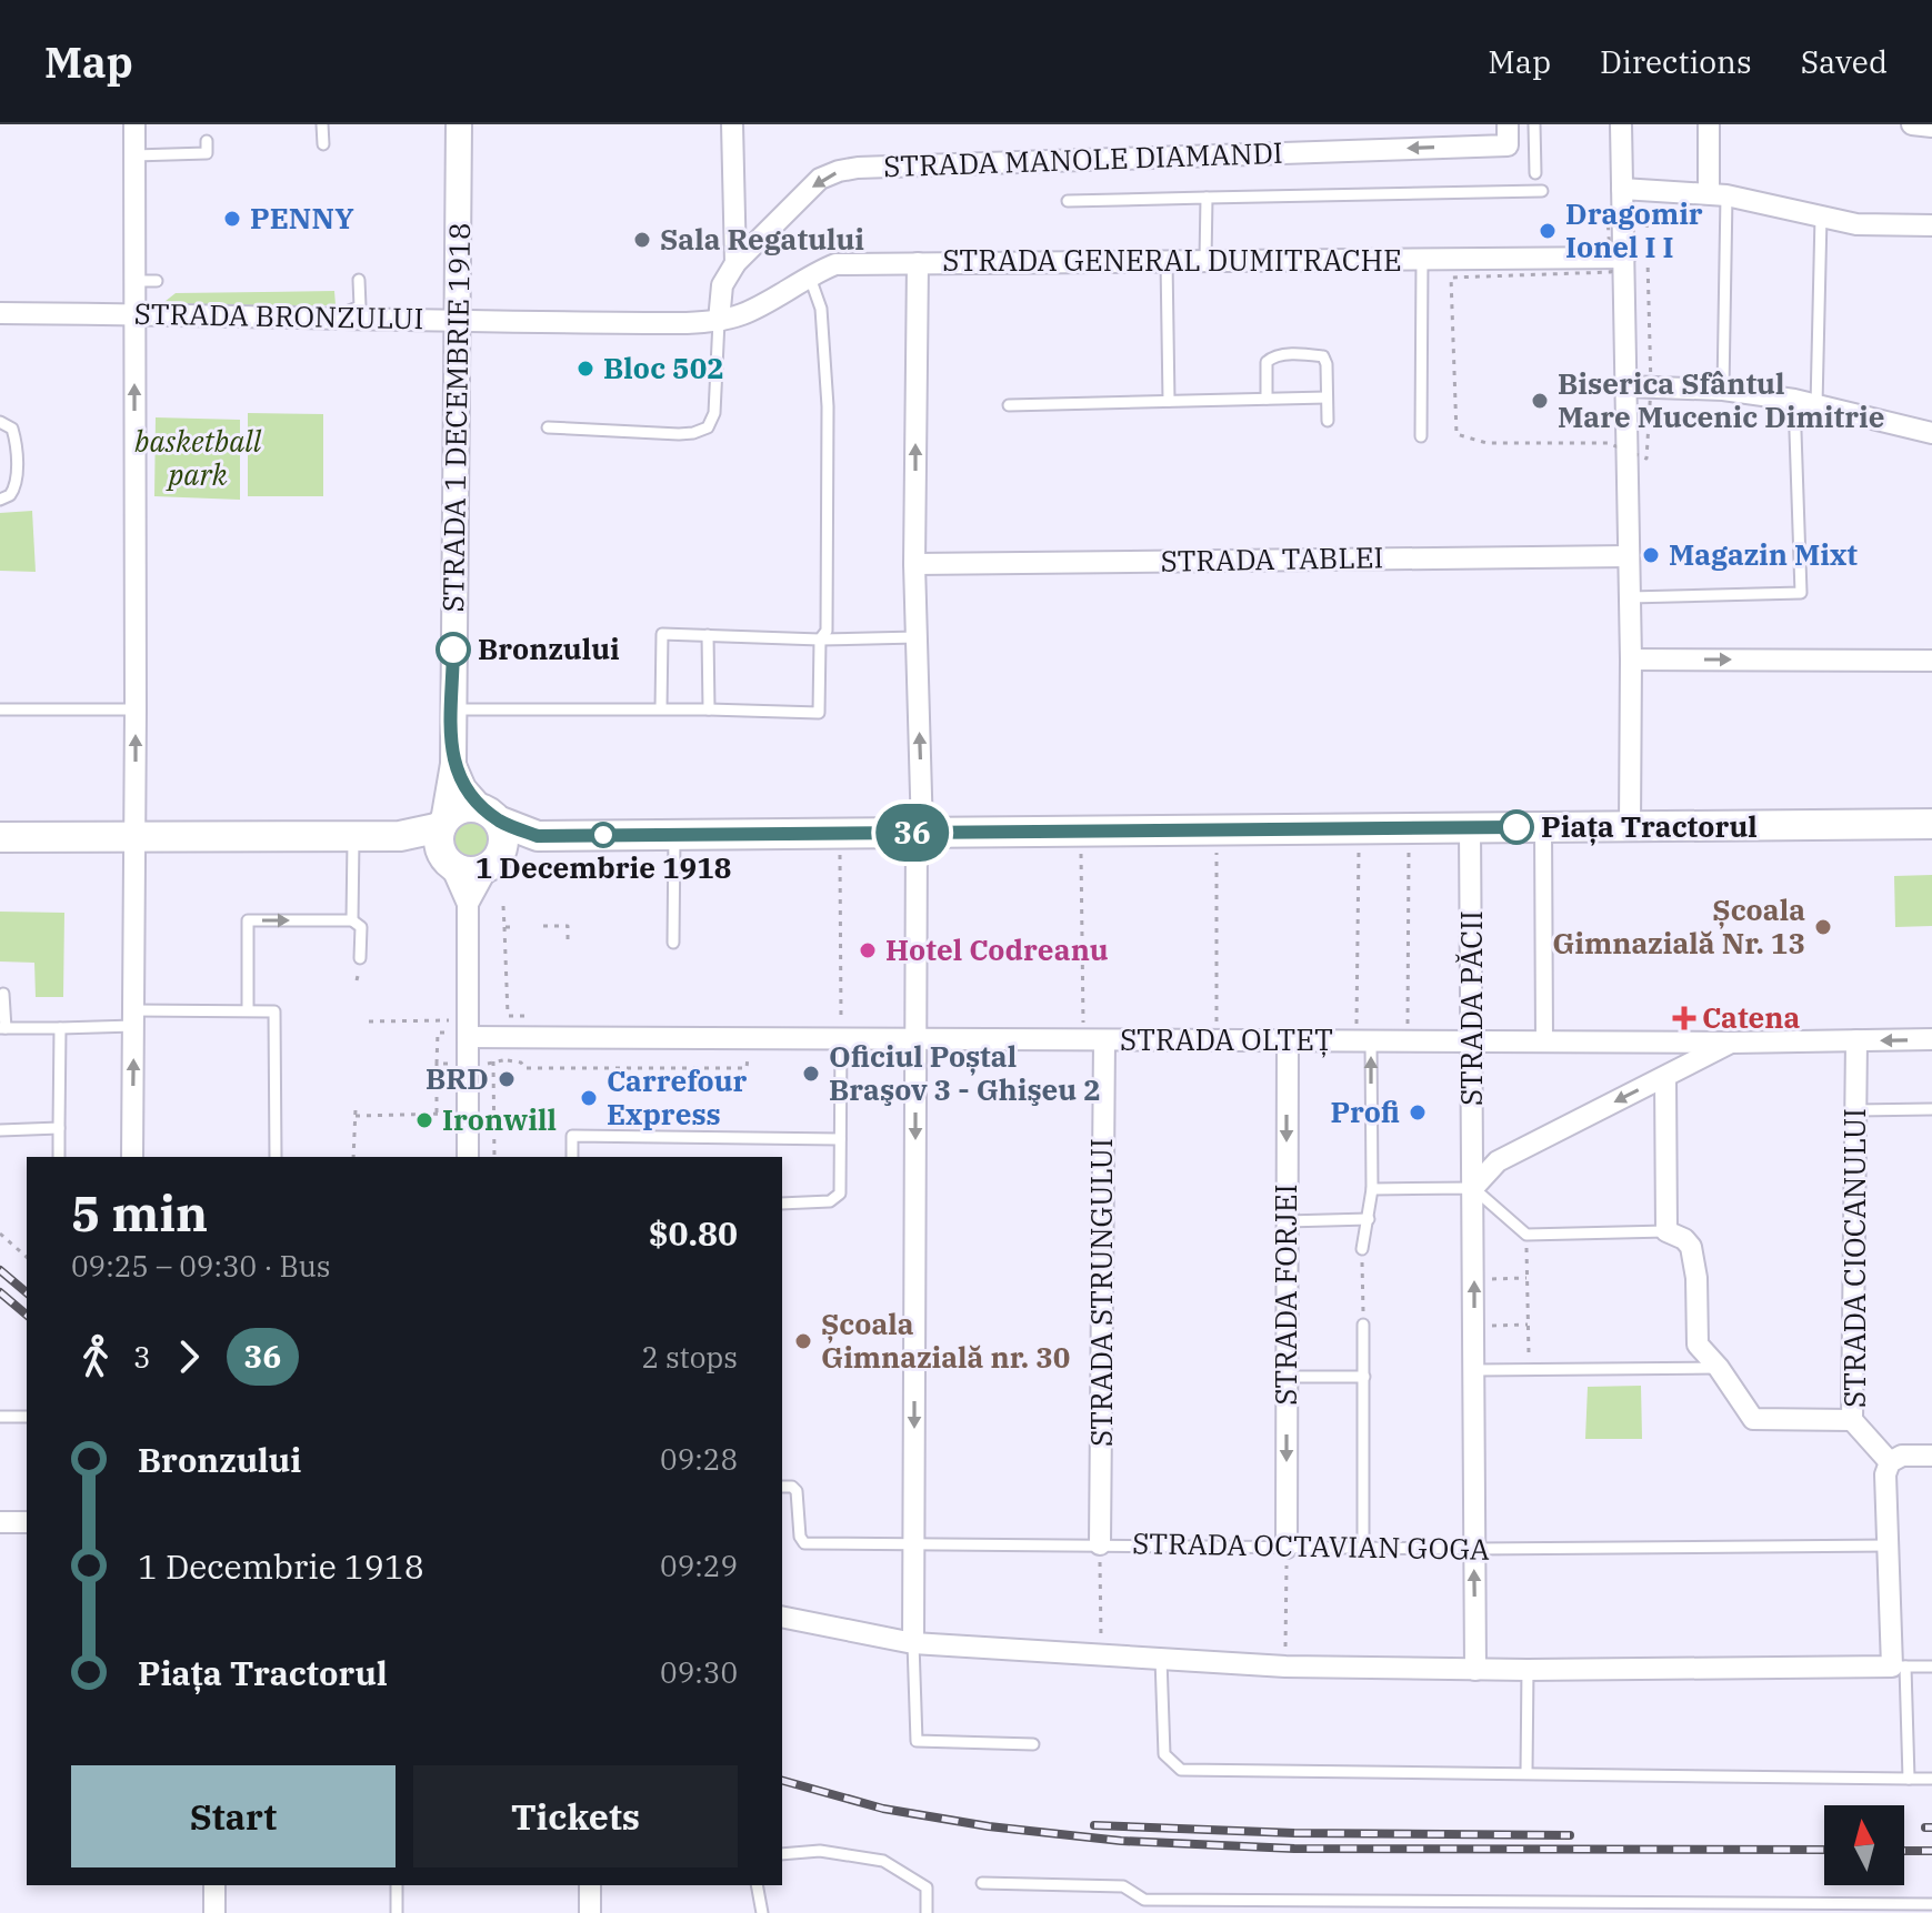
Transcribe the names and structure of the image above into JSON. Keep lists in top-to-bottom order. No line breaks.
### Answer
{"streets":{"street":["STRADA MANOLE DIAMANDI","STRADA GENERAL DUMITRACHE","STRADA BRONZULUI","STRADA 1 DECEMBRIE 1918","STRADA TABLEI","STRADA PĂCII","STRADA OLTEȚ","STRADA CIOCANULUI","STRADA STRUNGULUI","STRADA FORJEI"],"lane":["STRADA OCTAVIAN GOGA"]},"crossings":[["STRADA MANOLE DIAMANDI","STRADA BRONZULUI"],["STRADA GENERAL DUMITRACHE","STRADA BRONZULUI"],["STRADA GENERAL DUMITRACHE","STRADA TABLEI"],["STRADA GENERAL DUMITRACHE","STRADA OLTEȚ"],["STRADA GENERAL DUMITRACHE","STRADA OCTAVIAN GOGA"],["STRADA BRONZULUI","STRADA 1 DECEMBRIE 1918"],["STRADA PĂCII","STRADA OLTEȚ"],["STRADA PĂCII","STRADA OCTAVIAN GOGA"],["STRADA OLTEȚ","STRADA CIOCANULUI"],["STRADA OLTEȚ","STRADA STRUNGULUI"],["STRADA OLTEȚ","STRADA FORJEI"],["STRADA STRUNGULUI","STRADA OCTAVIAN GOGA"],["STRADA FORJEI","STRADA OCTAVIAN GOGA"]],"one_way":["STRADA MANOLE DIAMANDI","STRADA FORJEI"],"parks":["basketball park"],"places":{"other":["PENNY","Dragomir Ionel I I","Sala Regatului","Bloc 502","Biserica Sfântul Mare Mucenic Dimitrie","Magazin Mixt","Bronzului","Piața Tractorul","1 Decembrie 1918","Școala Gimnazială Nr. 13","Hotel Codreanu","Oficiul Poștal Braşov 3 - Ghişeu 2","BRD","Carrefour Express","Profi","Ironwill","Școala Gimnazială nr. 30"],"health":["Catena"]},"lines":["bus line 36"],"north":"top","page":{"header":"Map","nav":["Map","Directions","Saved"],"on_map":"36","heading":["5 min","09:25 – 09:30 · Bus","$0.80"],"legs":["3","36","2 stops"],"list":[{"name":"Bronzului","value":"09:28"},{"name":"1 Decembrie 1918","value":"09:29"},{"name":"Piața Tractorul","value":"09:30"}],"buttons":["Start","Tickets"]}}
